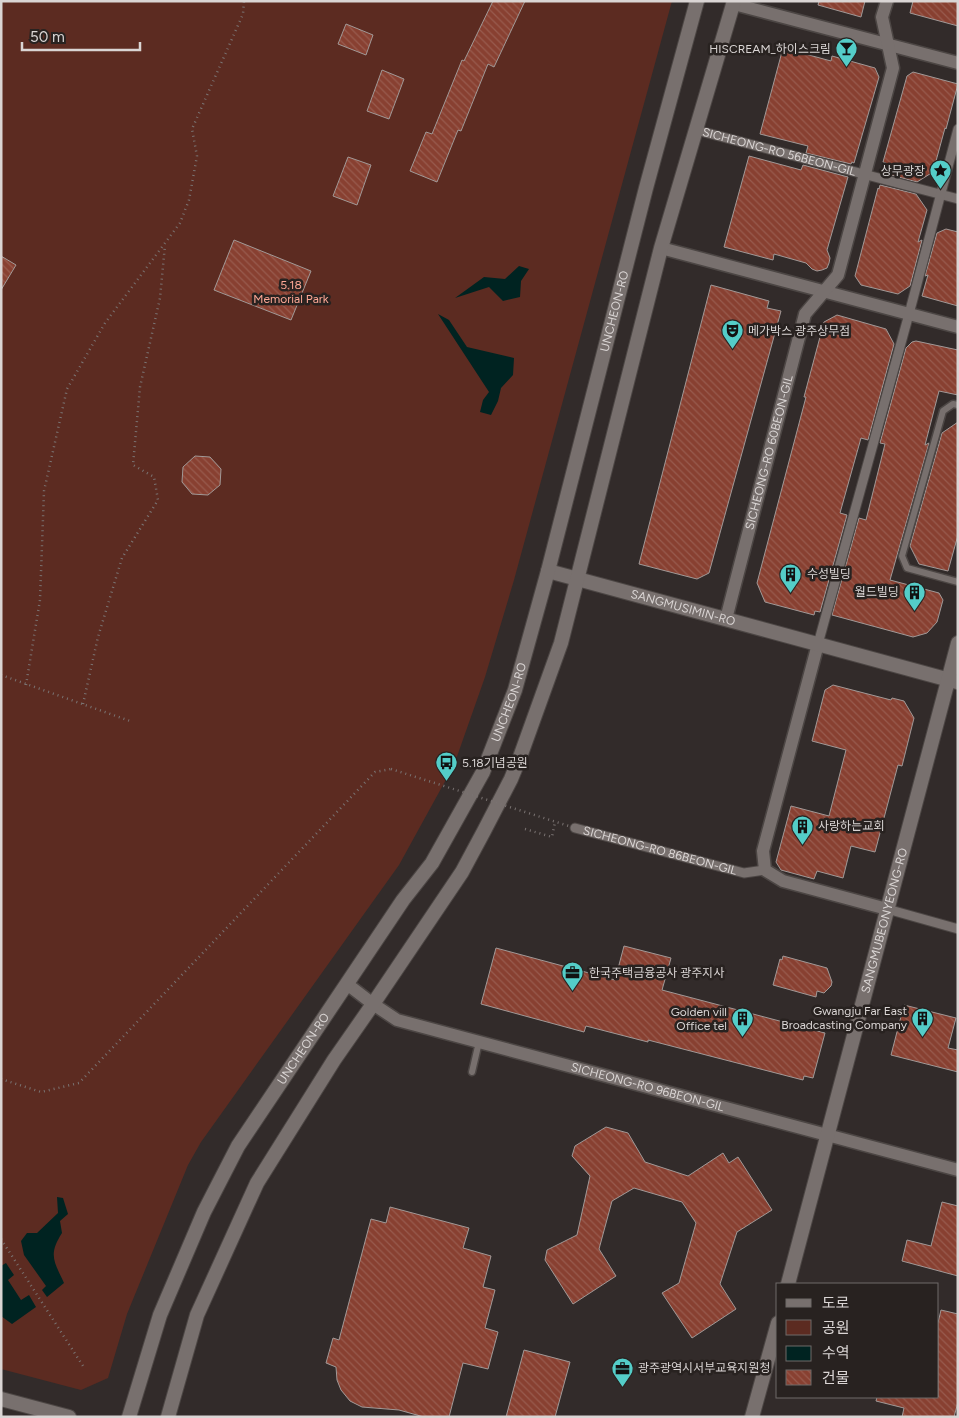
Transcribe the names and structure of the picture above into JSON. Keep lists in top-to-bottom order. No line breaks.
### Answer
{"streets":{"street":["SICHEONG-RO 56BEON-GIL","UNCHEON-RO","SICHEONG-RO 60BEON-GIL","SANGMUSIMIN-RO","SICHEONG-RO 86BEON-GIL","SANGMUBEONYEONG-RO","SICHEONG-RO 96BEON-GIL"]},"crossings":[["SICHEONG-RO 56BEON-GIL","SICHEONG-RO 60BEON-GIL"],["UNCHEON-RO","SANGMUSIMIN-RO"],["UNCHEON-RO","SICHEONG-RO 96BEON-GIL"],["SICHEONG-RO 60BEON-GIL","SANGMUSIMIN-RO"],["SANGMUSIMIN-RO","SANGMUBEONYEONG-RO"],["SANGMUBEONYEONG-RO","SICHEONG-RO 96BEON-GIL"]],"parks":["5.18 Memorial Park"],"places":{"bar":["HISCREAM_하이스크림"],"place":["상무광장"],"theatre":["메가박스 광주상무점"],"building":["수성빌딩","월드빌딩","사랑하는교회","Gwangju Far East Broadcasting Company","Golden vill Office tel"],"bus stop":["5.18기념공원"],"office":["한국주택금융공사 광주지사","광주광역시서부교육지원청"]},"legend":["도로","공원","수역","건물"],"scale_bar":"50 m"}
